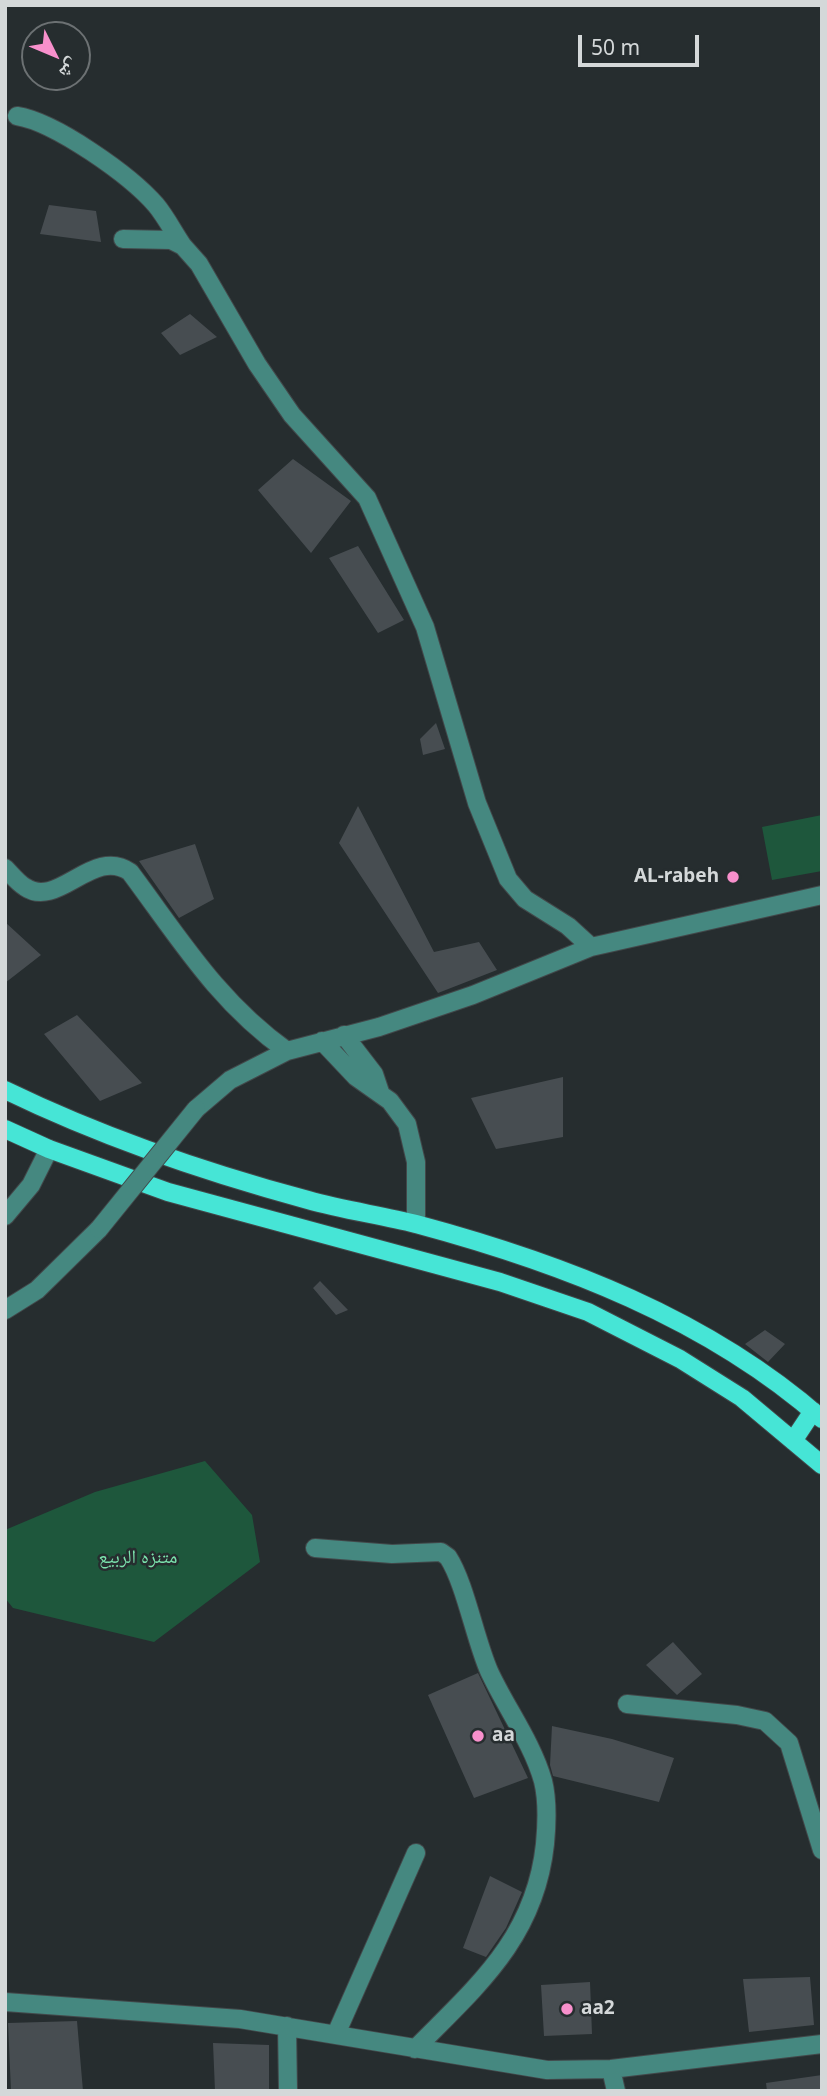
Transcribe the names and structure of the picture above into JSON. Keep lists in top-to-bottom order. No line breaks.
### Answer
{"parks":["متنزه الربيع"],"places":["AL-rabeh","aa","aa2"],"scale_bar":"50 m","north":"bottom right"}
